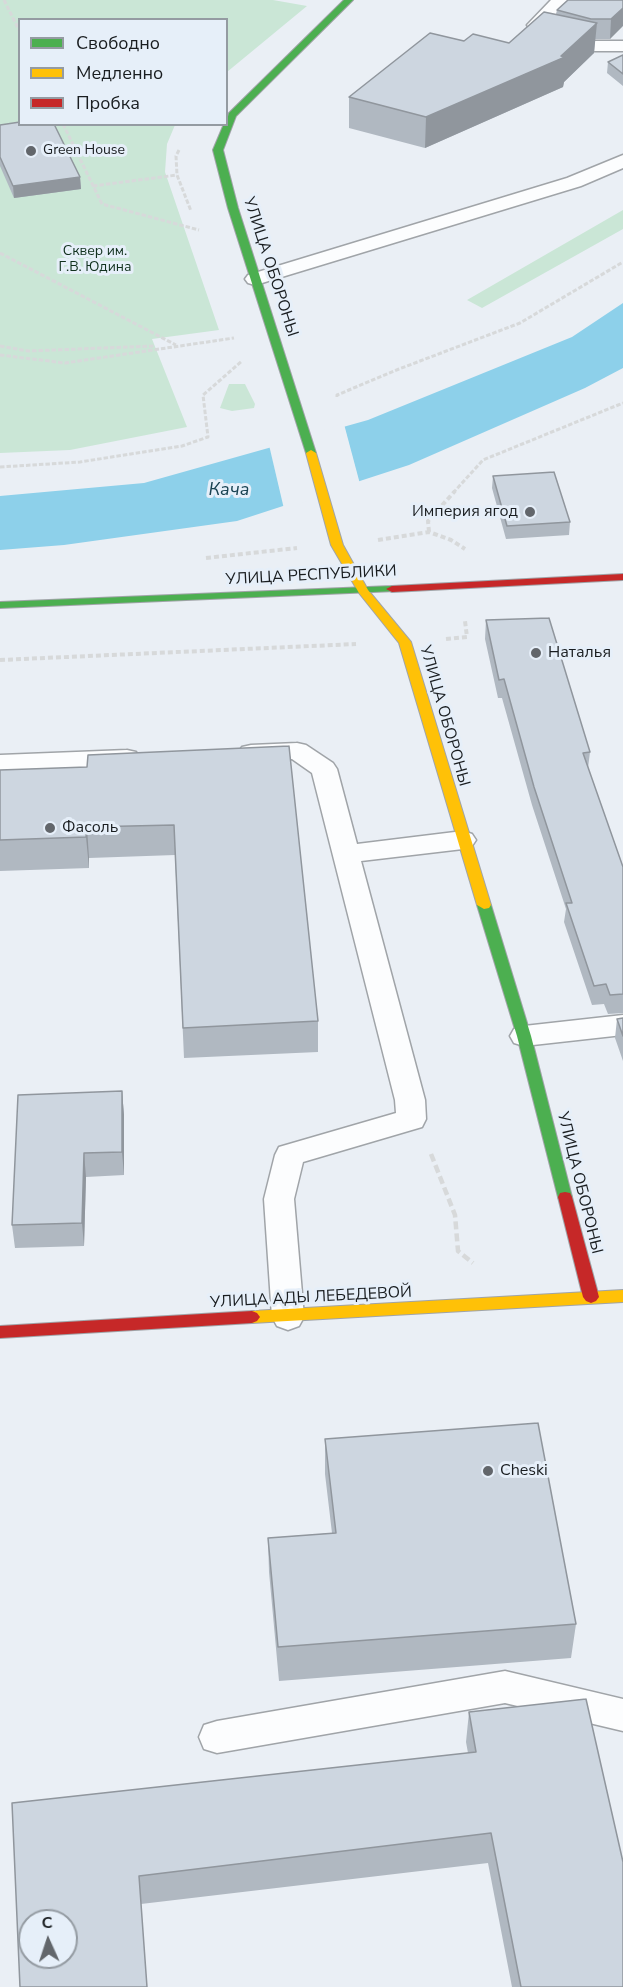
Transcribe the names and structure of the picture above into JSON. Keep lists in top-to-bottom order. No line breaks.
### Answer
{"streets":{"main road":["УЛИЦА ОБОРОНЫ","УЛИЦА РЕСПУБЛИКИ","УЛИЦА АДЫ ЛЕБЕДЕВОЙ"]},"crossings":[["УЛИЦА ОБОРОНЫ","УЛИЦА РЕСПУБЛИКИ"],["УЛИЦА ОБОРОНЫ","УЛИЦА АДЫ ЛЕБЕДЕВОЙ"]],"water":["Кача"],"parks":["Сквер им. Г.В. Юдина"],"places":["Green House","Империя ягод","Наталья","Фасоль","Cheski"],"legend":["Свободно","Медленно","Пробка"],"north":"top"}
